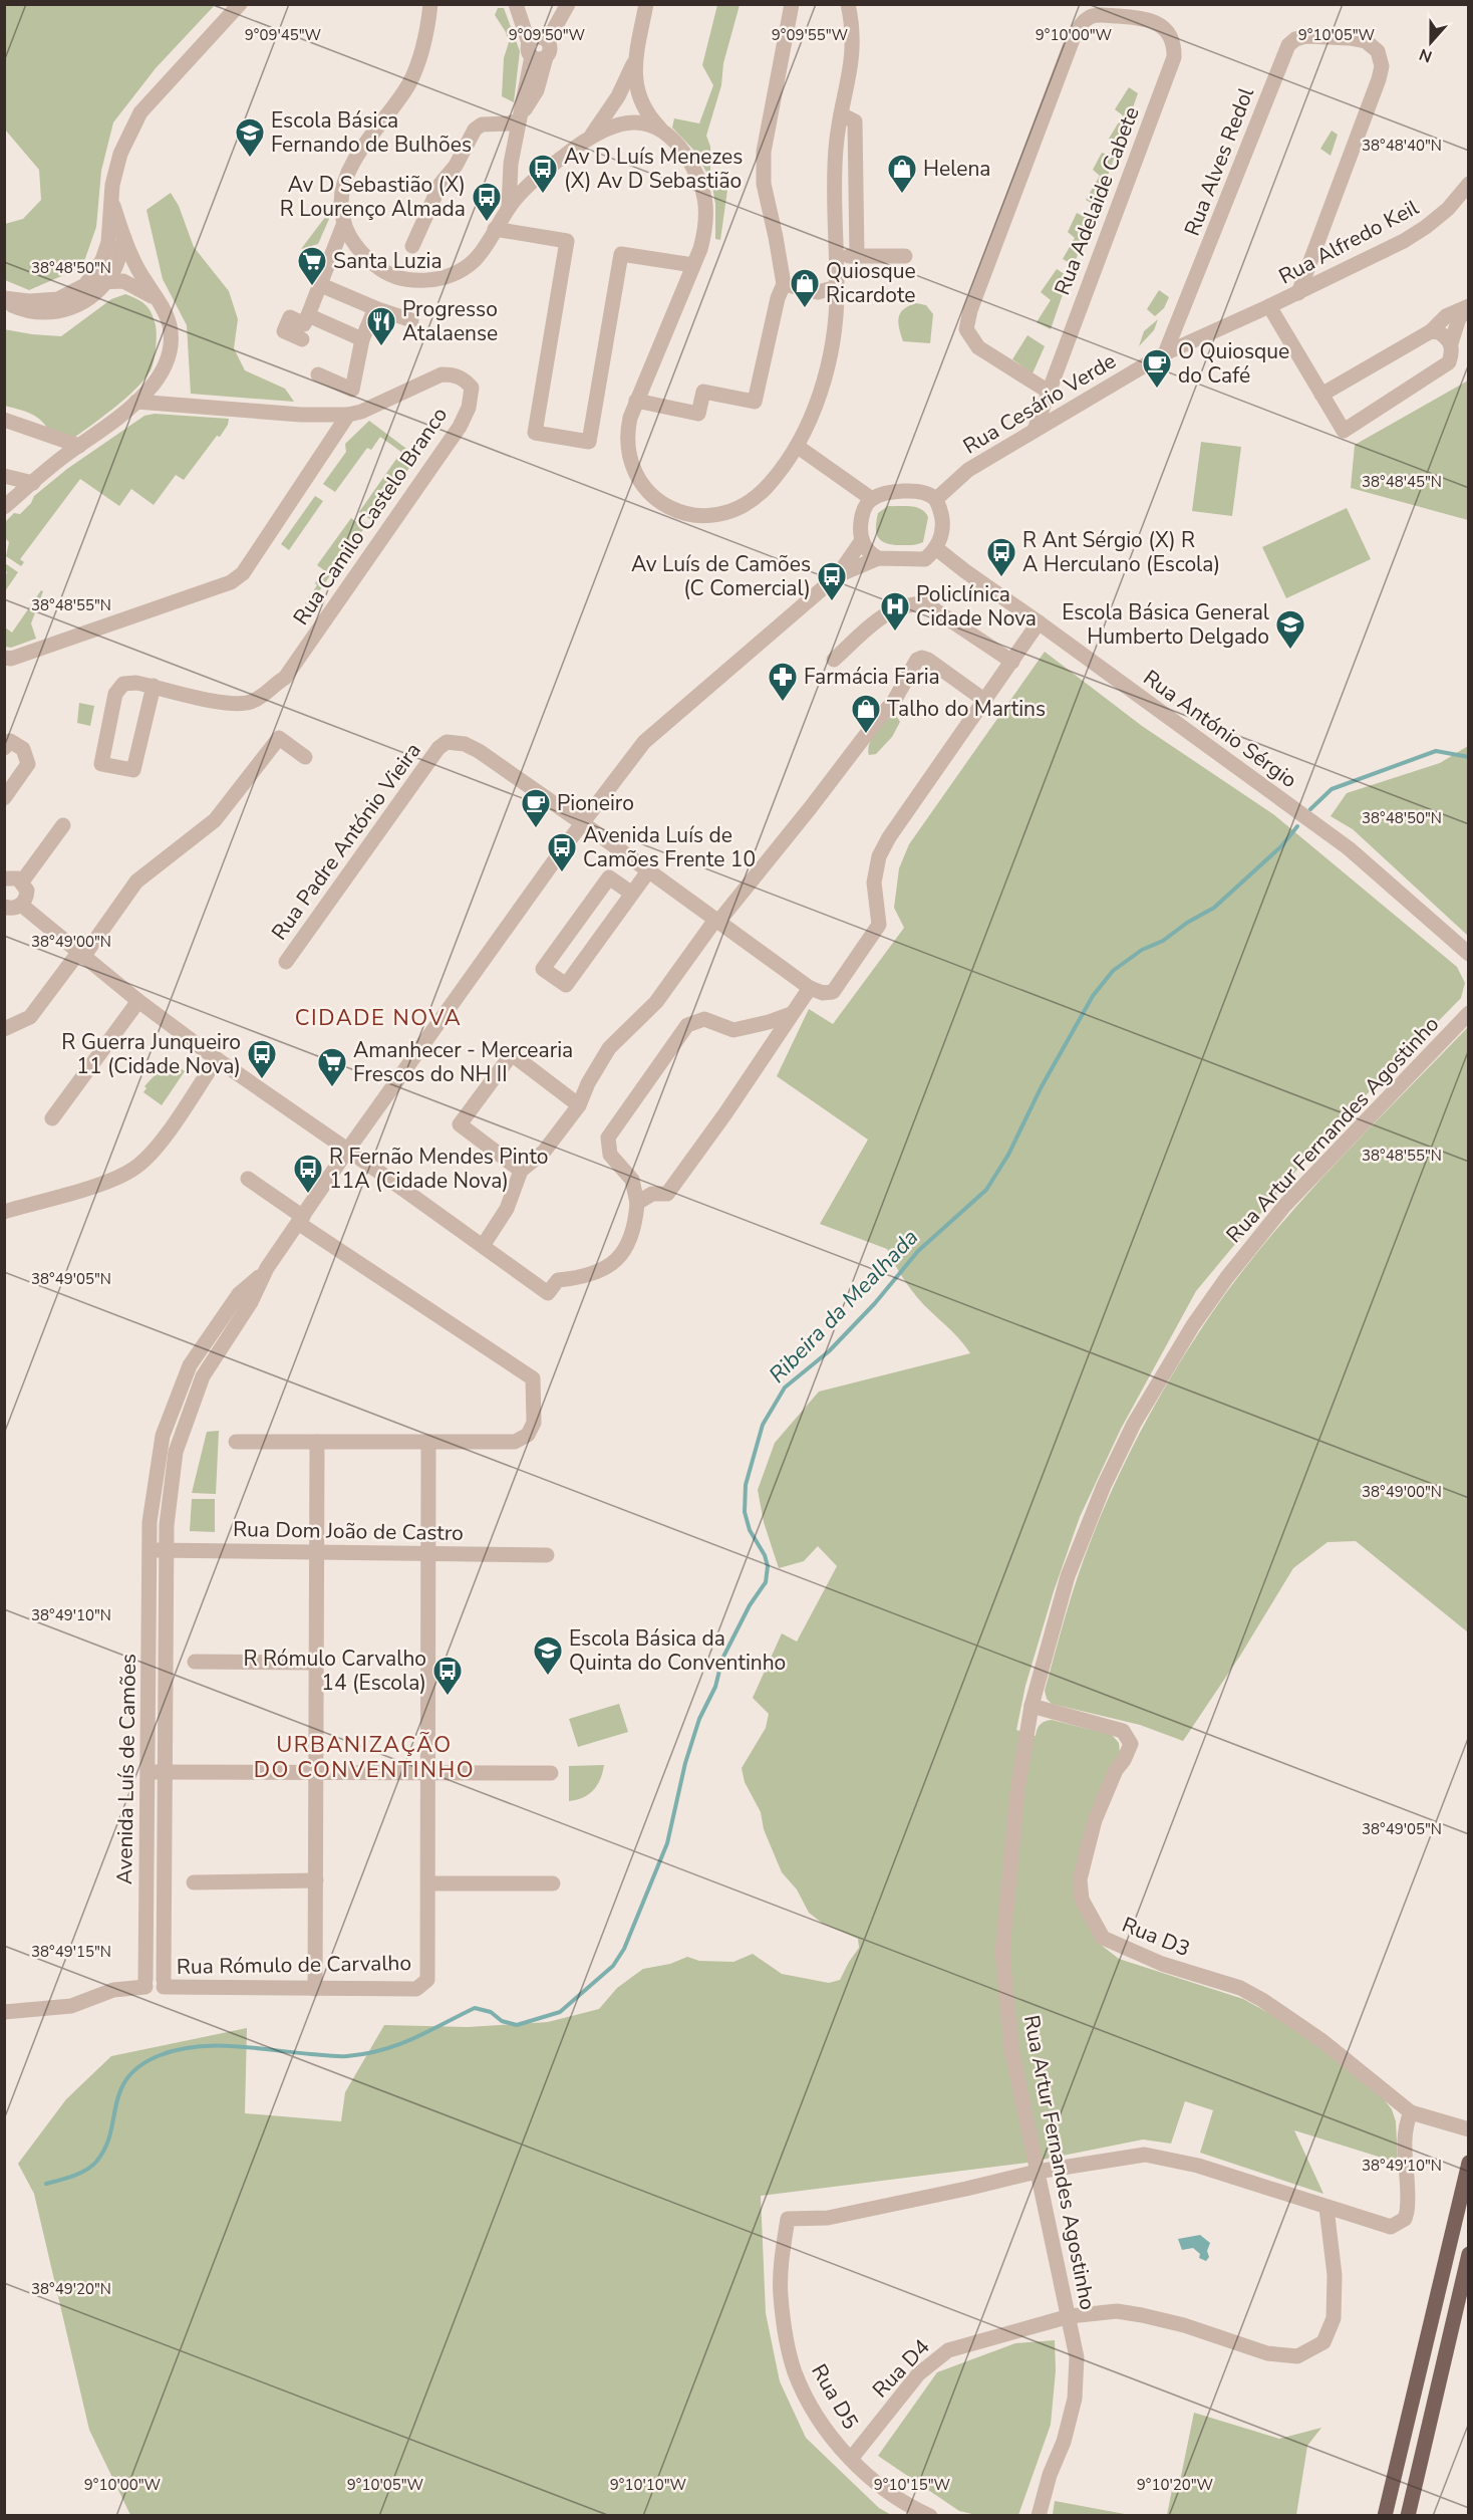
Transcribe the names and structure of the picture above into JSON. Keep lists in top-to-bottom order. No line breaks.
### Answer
{"streets":{"street":["Rua Alves Redol","Rua Adelaide Cabete","Rua Alfredo Keil","Rua Cesário Verde","Rua Camilo Castelo Branco","Rua António Sérgio","Rua Padre António Vieira","Rua Artur Fernandes Agostinho","Rua Dom João de Castro","Avenida Luís de Camões","Rua D3","Rua Rómulo de Carvalho","Rua D4","Rua D5"]},"crossings":[["Rua Alves Redol","Rua Alfredo Keil"],["Rua Alves Redol","Rua Cesário Verde"],["Rua Adelaide Cabete","Rua Cesário Verde"],["Rua Alfredo Keil","Rua Cesário Verde"],["Rua Cesário Verde","Rua António Sérgio"],["Rua Padre António Vieira","Avenida Luís de Camões"],["Rua Artur Fernandes Agostinho","Rua D3"],["Rua Artur Fernandes Agostinho","Rua D4"],["Rua Artur Fernandes Agostinho","Rua D5"],["Rua Dom João de Castro","Avenida Luís de Camões"],["Rua Dom João de Castro","Rua Rómulo de Carvalho"],["Avenida Luís de Camões","Rua Rómulo de Carvalho"],["Rua D4","Rua D5"]],"districts":["CIDADE NOVA","URBANIZAÇÃO DO CONVENTINHO"],"water":["Ribeira da Mealhada"],"places":{"school or university":["Escola Básica Fernando de Bulhões","Escola Básica General Humberto Delgado","Escola Básica da Quinta do Conventinho"],"bus stop":["Av D Luís Menezes (X) Av D Sebastião","Av D Sebastião (X) R Lourenço Almada","R Ant Sérgio (X) R A Herculano (Escola)","Av Luís de Camões (C Comercial)","Avenida Luís de Camões Frente 10","R Guerra Junqueiro 11 (Cidade Nova)","R Fernão Mendes Pinto 11A (Cidade Nova)","R Rómulo Carvalho 14 (Escola)"],"shop":["Helena","Quiosque Ricardote","Talho do Martins"],"supermarket":["Santa Luzia","Amanhecer - Mercearia Frescos do NH II"],"restaurant":["Progresso Atalaense"],"cafe":["O Quiosque do Café","Pioneiro"],"hospital":["Policlínica Cidade Nova"],"pharmacy":["Farmácia Faria"]},"north":"bottom","coordinates":["9°09'45\"W","9°09'50\"W","9°09'55\"W","9°10'00\"W","9°10'05\"W","38°48'40\"N","38°48'50\"N","38°48'45\"N","38°48'55\"N","38°49'00\"N","38°49'05\"N","38°49'10\"N","38°49'15\"N","38°49'20\"N","9°10'10\"W","9°10'15\"W","9°10'20\"W"]}
